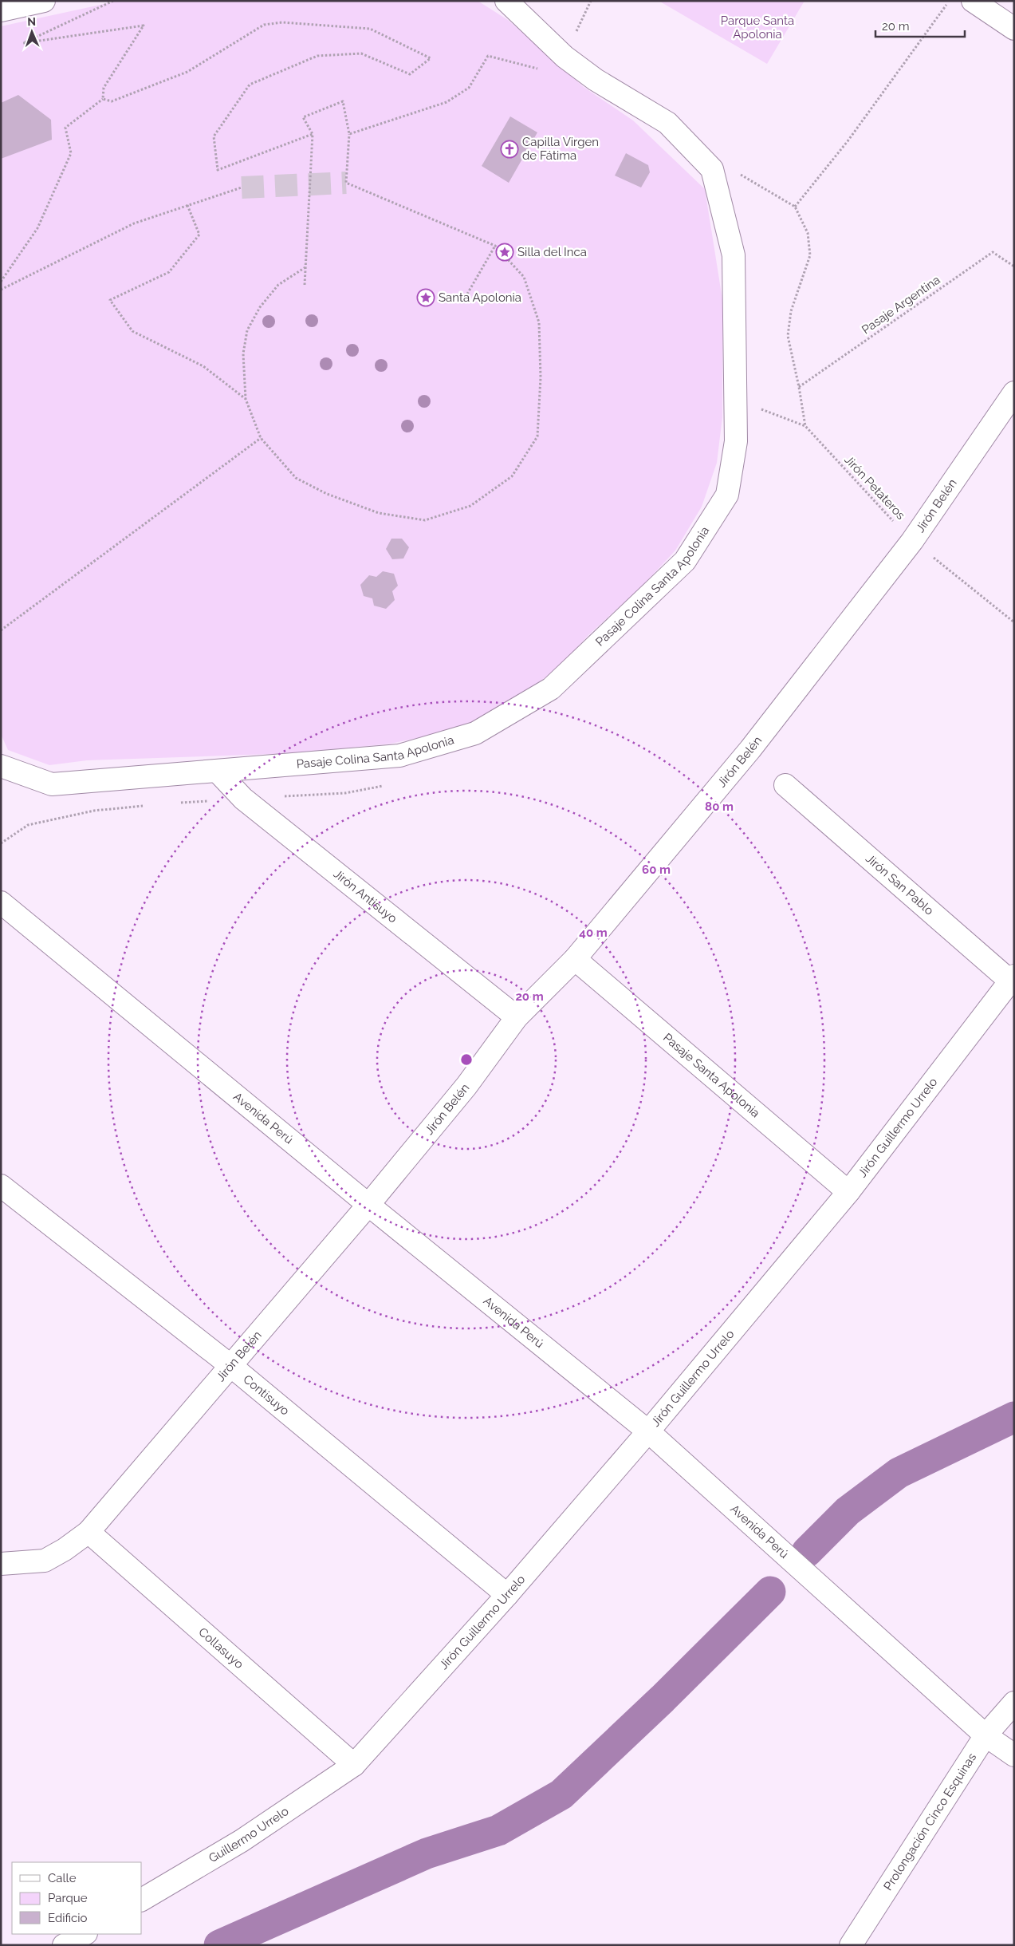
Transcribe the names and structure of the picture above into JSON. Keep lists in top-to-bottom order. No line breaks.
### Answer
{"streets":{"street":["Jirón Belén","Pasaje Colina Santa Apolonia","Jirón San Pablo","Jirón Antisuyo","Pasaje Santa Apolonia","Avenida Perú","Jirón Guillermo Urrelo","Contisuyo","Collasuyo","Prolongación Cinco Esquinas","Guillermo Urrelo"],"path":["Pasaje Argentina","Jirón Petateros"]},"crossings":[["Jirón Petateros","Jirón Belén"],["Jirón Belén","Jirón Antisuyo"],["Jirón Belén","Pasaje Santa Apolonia"],["Jirón Belén","Avenida Perú"],["Jirón Belén","Contisuyo"],["Jirón Belén","Collasuyo"],["Pasaje Colina Santa Apolonia","Jirón Antisuyo"],["Jirón San Pablo","Jirón Guillermo Urrelo"],["Pasaje Santa Apolonia","Jirón Guillermo Urrelo"],["Avenida Perú","Jirón Guillermo Urrelo"],["Avenida Perú","Prolongación Cinco Esquinas"],["Jirón Guillermo Urrelo","Contisuyo"],["Jirón Guillermo Urrelo","Collasuyo"],["Jirón Guillermo Urrelo","Guillermo Urrelo"],["Collasuyo","Guillermo Urrelo"]],"parks":["Parque Santa Apolonia"],"places":{"church":["Capilla Virgen de Fátima"],"place":["Silla del Inca","Santa Apolonia"]},"legend":["Calle","Parque","Edificio"],"scale_bar":"20 m","north":"top","rings":["80 m","60 m","40 m","20 m"]}
